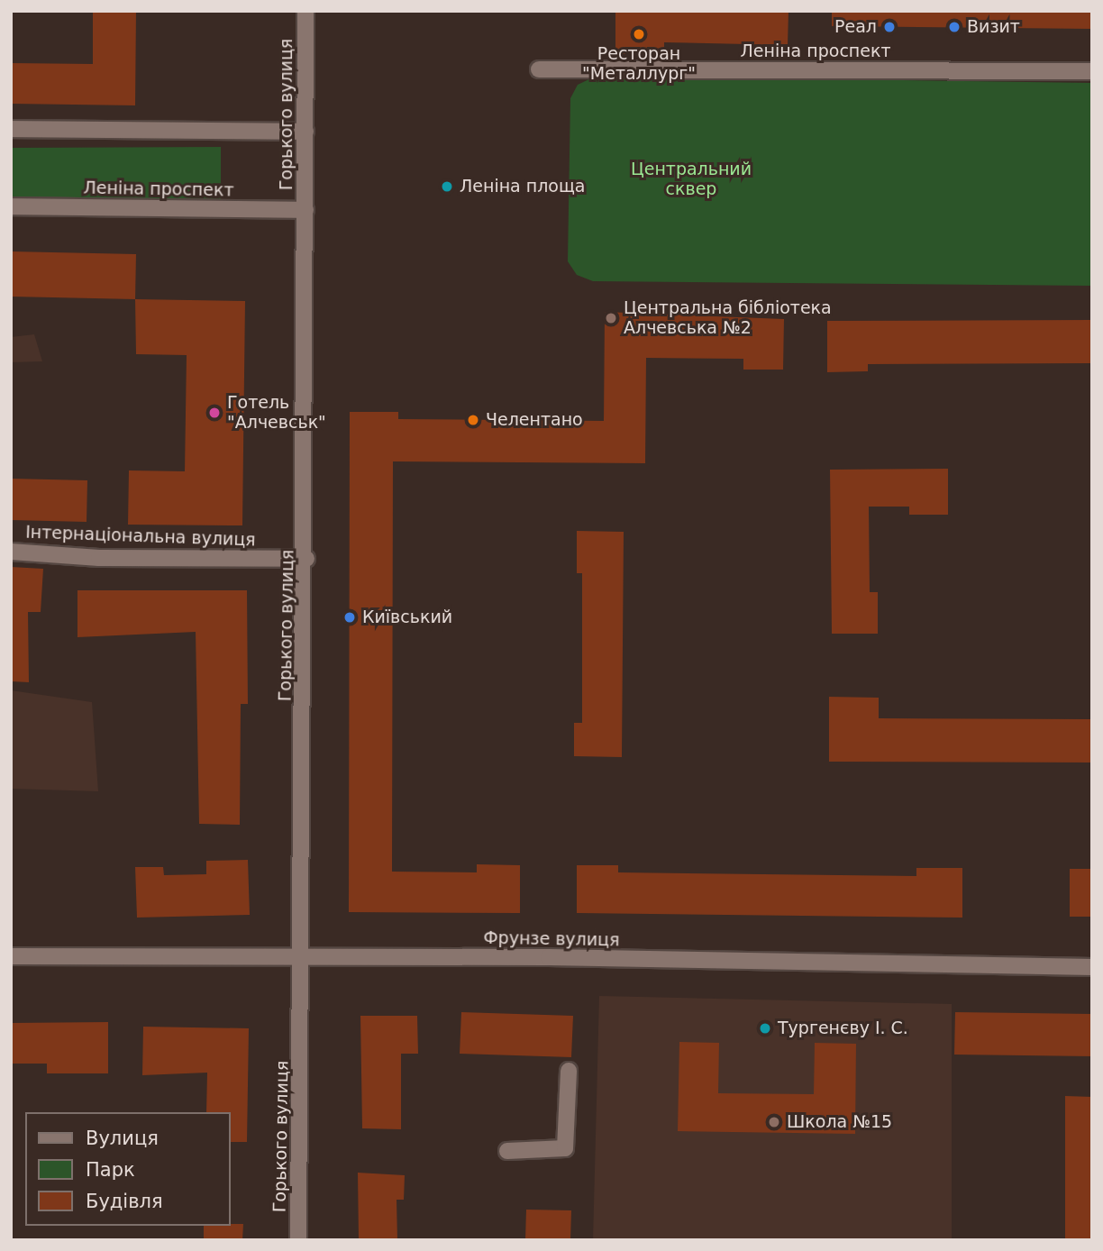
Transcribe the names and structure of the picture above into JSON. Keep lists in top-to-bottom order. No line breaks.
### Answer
{"streets":{"street":["Леніна проспект","Горького вулиця","Інтернаціональна вулиця","Фрунзе вулиця"]},"crossings":[["Леніна проспект","Горького вулиця"],["Горького вулиця","Інтернаціональна вулиця"],["Горького вулиця","Фрунзе вулиця"]],"parks":["Центральний сквер"],"places":["Реал","Визит","Ресторан \"Металлург\"","Леніна площа","Центральна бібліотека Алчевська №2","Готель \"Алчевськ\"","Челентано","Київський","Тургенєву І. С.","Школа №15"],"legend":["Вулиця","Парк","Будівля"]}
